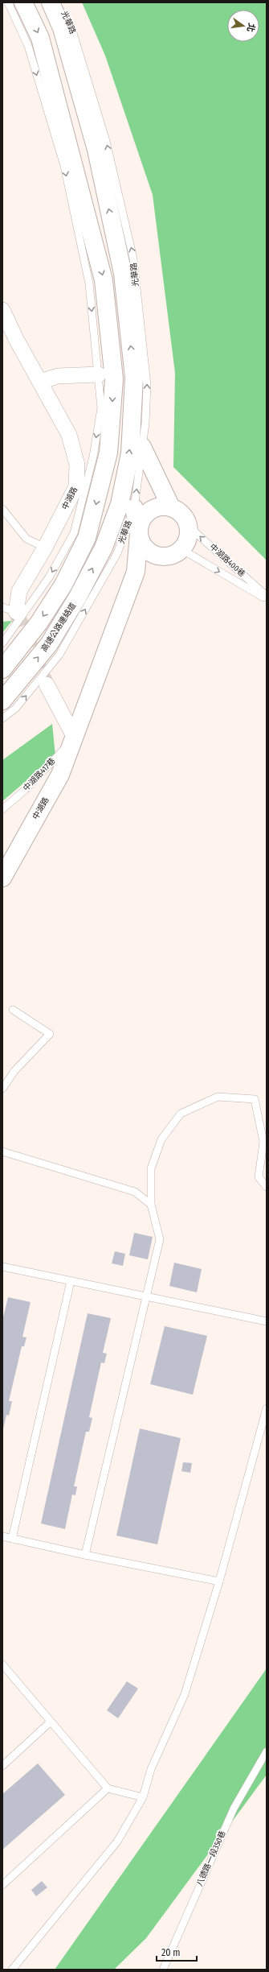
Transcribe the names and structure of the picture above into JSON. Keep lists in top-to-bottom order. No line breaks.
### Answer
{"streets":{"street":["光華路","中湖路","高速公路連絡道"],"lane":["中湖路400巷","中湖路417巷","八德路一段350巷"]},"crossings":[["光華路","高速公路連絡道"],["中湖路","中湖路400巷"],["中湖路","中湖路417巷"]],"scale_bar":"20 m","north":"right"}
